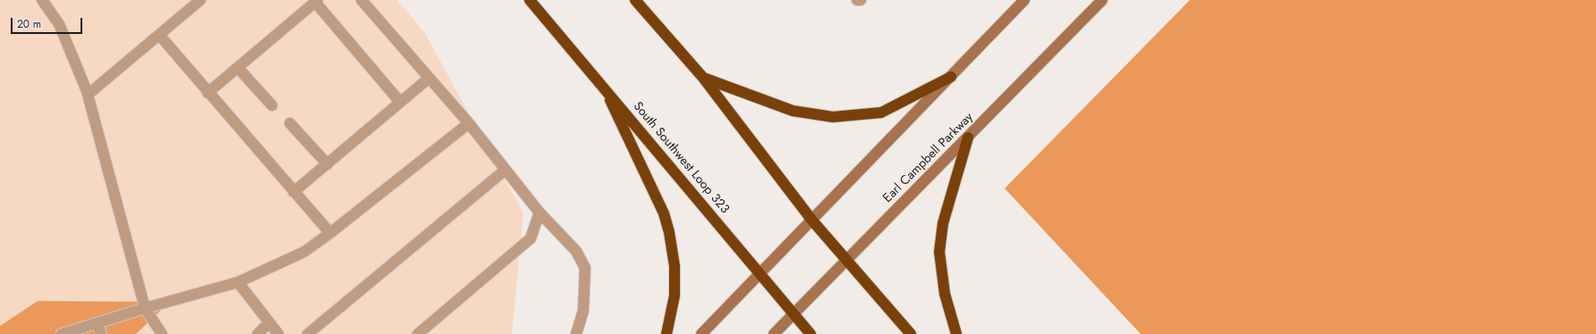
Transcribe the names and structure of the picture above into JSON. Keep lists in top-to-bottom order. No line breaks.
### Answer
{"streets":{"highway":["South Southwest Loop 323"],"main road":["Earl Campbell Parkway"]},"crossings":[["South Southwest Loop 323","Earl Campbell Parkway"]],"scale_bar":"20 m"}
